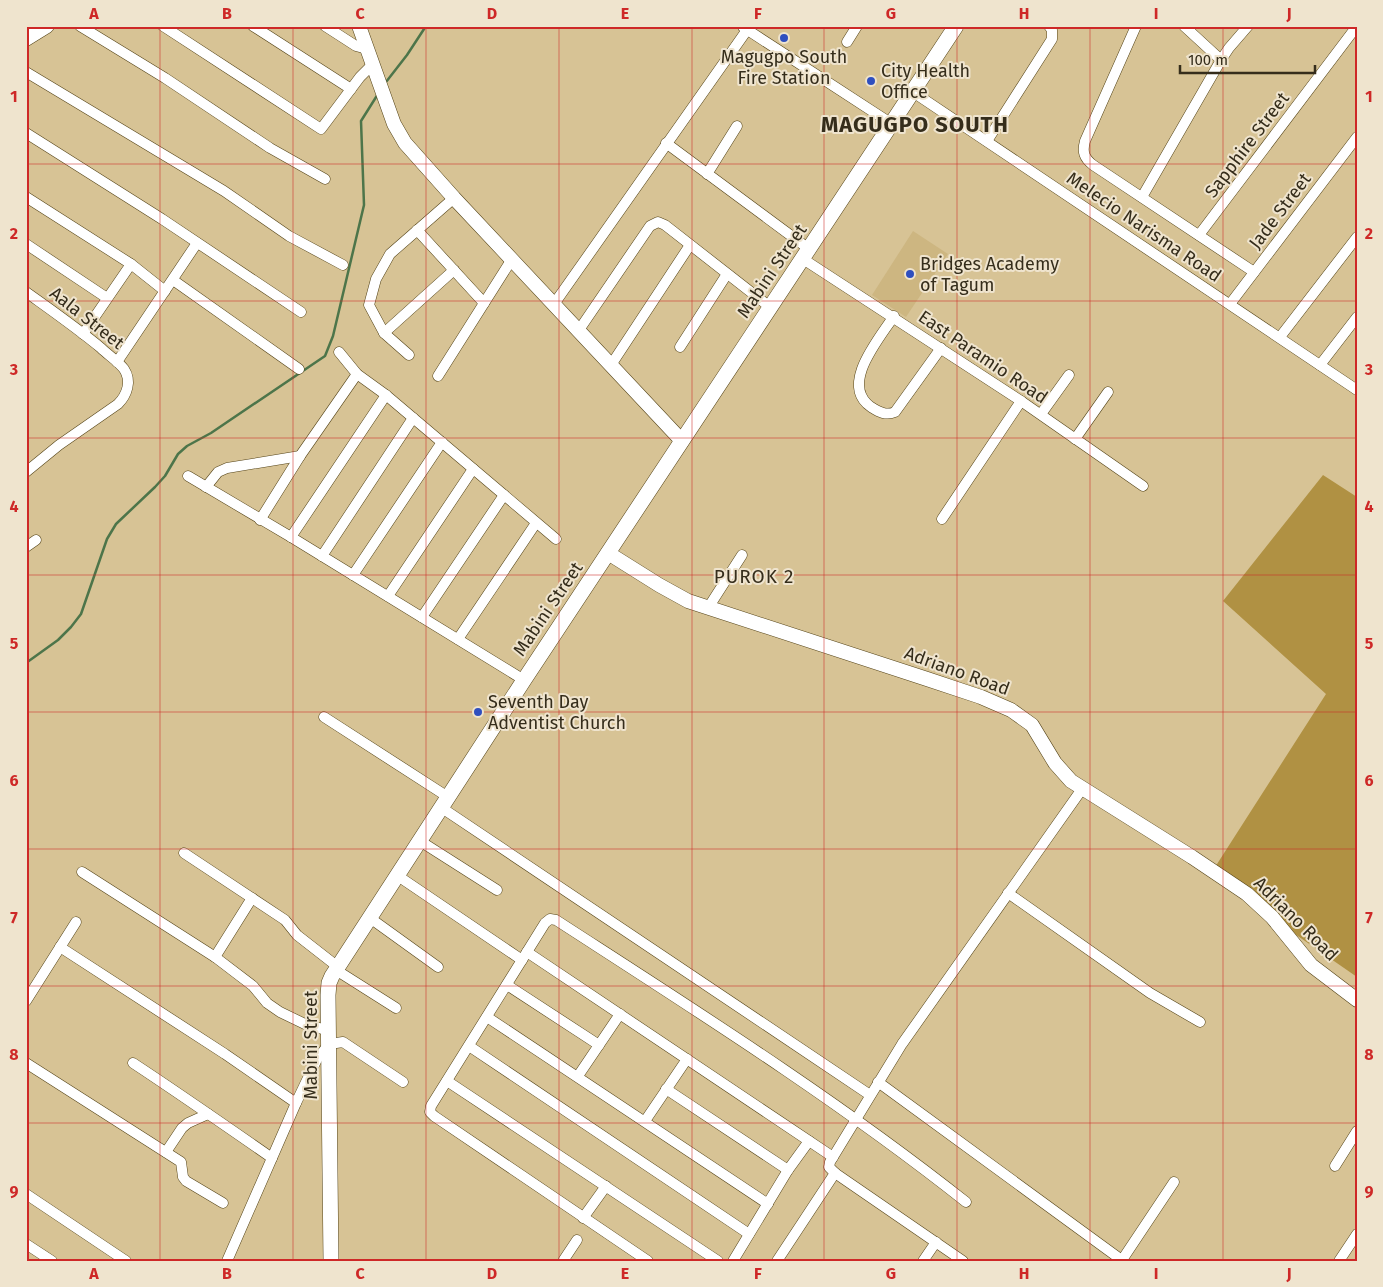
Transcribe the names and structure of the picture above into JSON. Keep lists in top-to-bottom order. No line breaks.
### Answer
{"streets":{"main road":["Mabini Street"],"street":["Sapphire Street","Jade Street","Melecio Narisma Road","Aala Street","East Paramio Road","Adriano Road"]},"crossings":[["Jade Street","Melecio Narisma Road"],["Melecio Narisma Road","Mabini Street"],["Mabini Street","East Paramio Road"],["Mabini Street","Adriano Road"]],"districts":["MAGUGPO SOUTH","PUROK 2"],"places":["Magugpo South Fire Station","City Health Office","Bridges Academy of Tagum","Seventh Day Adventist Church"],"scale_bar":"100 m","grid":{"columns":["A","B","C","D","E","F","G","H","I","J"],"rows":["1","2","3","4","5","6","7","8","9"]}}
